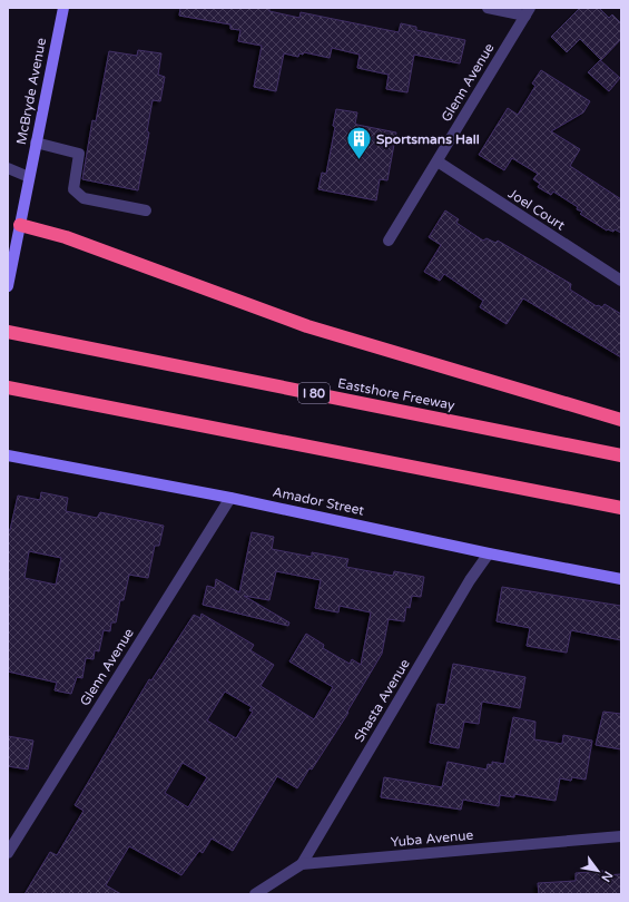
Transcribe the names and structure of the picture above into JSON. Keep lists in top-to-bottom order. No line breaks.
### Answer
{"streets":{"highway":["I 80","Eastshore Freeway"],"street":["Glenn Avenue","McBryde Avenue","Joel Court","Amador Street","Shasta Avenue","Yuba Avenue"]},"crossings":[["Glenn Avenue","Joel Court"],["Glenn Avenue","Amador Street"],["Amador Street","Shasta Avenue"],["Shasta Avenue","Yuba Avenue"]],"places":{"building":["Sportsmans Hall"]},"north":"bottom right"}
